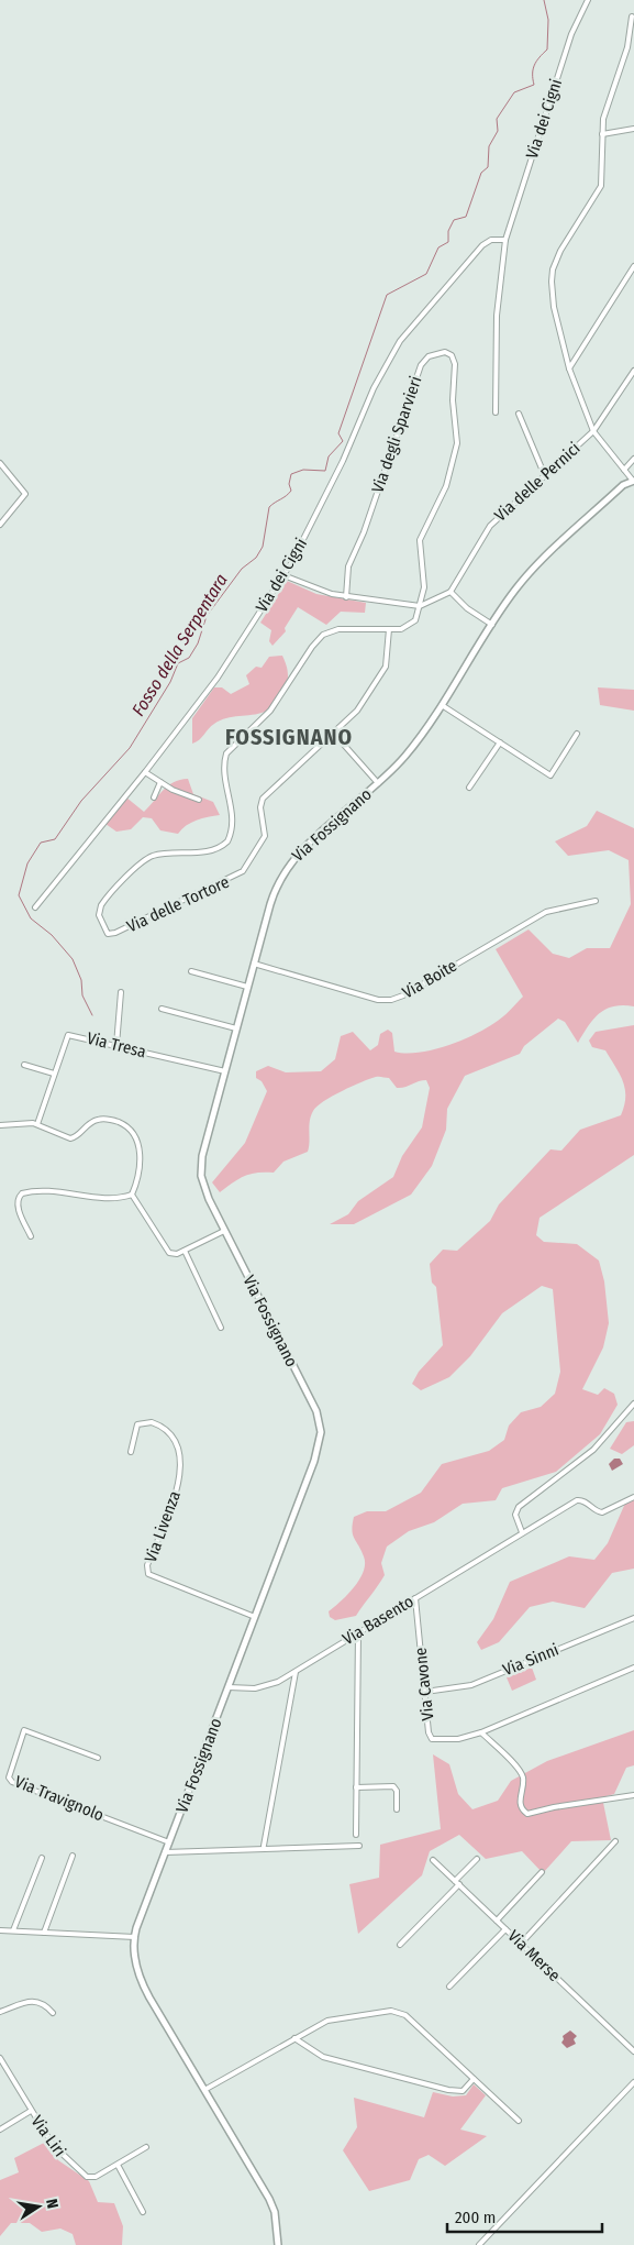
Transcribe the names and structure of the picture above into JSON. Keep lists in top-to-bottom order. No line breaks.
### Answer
{"streets":{"street":["Via dei Cigni","Via degli Sparvieri","Via delle Pernici","Via Fossignano","Via delle Tortore","Via Boite","Via Tresa","Via Livenza","Via Basento","Via Sinni","Via Cavone","Via Travignolo","Via Merse","Via Liri"]},"crossings":[["Via degli Sparvieri","Via delle Tortore"],["Via Fossignano","Via Boite"],["Via Fossignano","Via Tresa"],["Via Fossignano","Via Livenza"],["Via Fossignano","Via Basento"],["Via Fossignano","Via Travignolo"],["Via Basento","Via Cavone"],["Via Sinni","Via Cavone"]],"districts":["FOSSIGNANO"],"water":["Fosso della Serpentara"],"scale_bar":"200 m","north":"right"}
